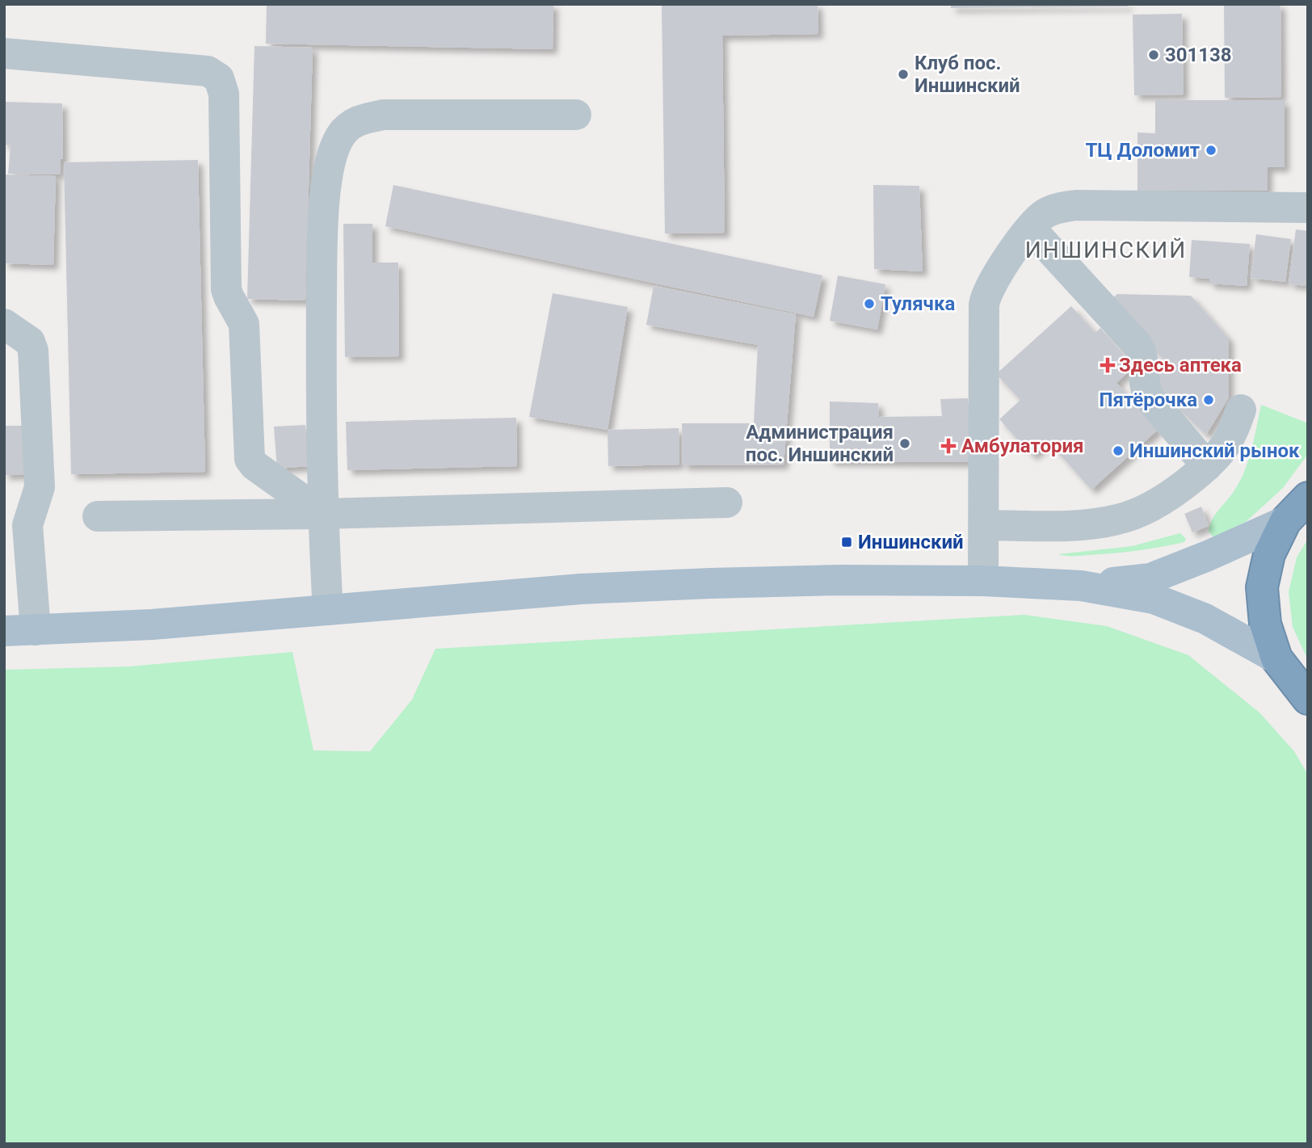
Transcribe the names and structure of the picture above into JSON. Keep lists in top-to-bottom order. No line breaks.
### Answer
{"districts":["ИНШИНСКИЙ"],"places":{"other":["301138","Клуб пос. Иншинский","ТЦ Доломит","Тулячка","Пятёрочка","Администрация пос. Иншинский","Иншинский рынок"],"health":["Здесь аптека","Амбулатория"],"transit":["Иншинский"]}}
